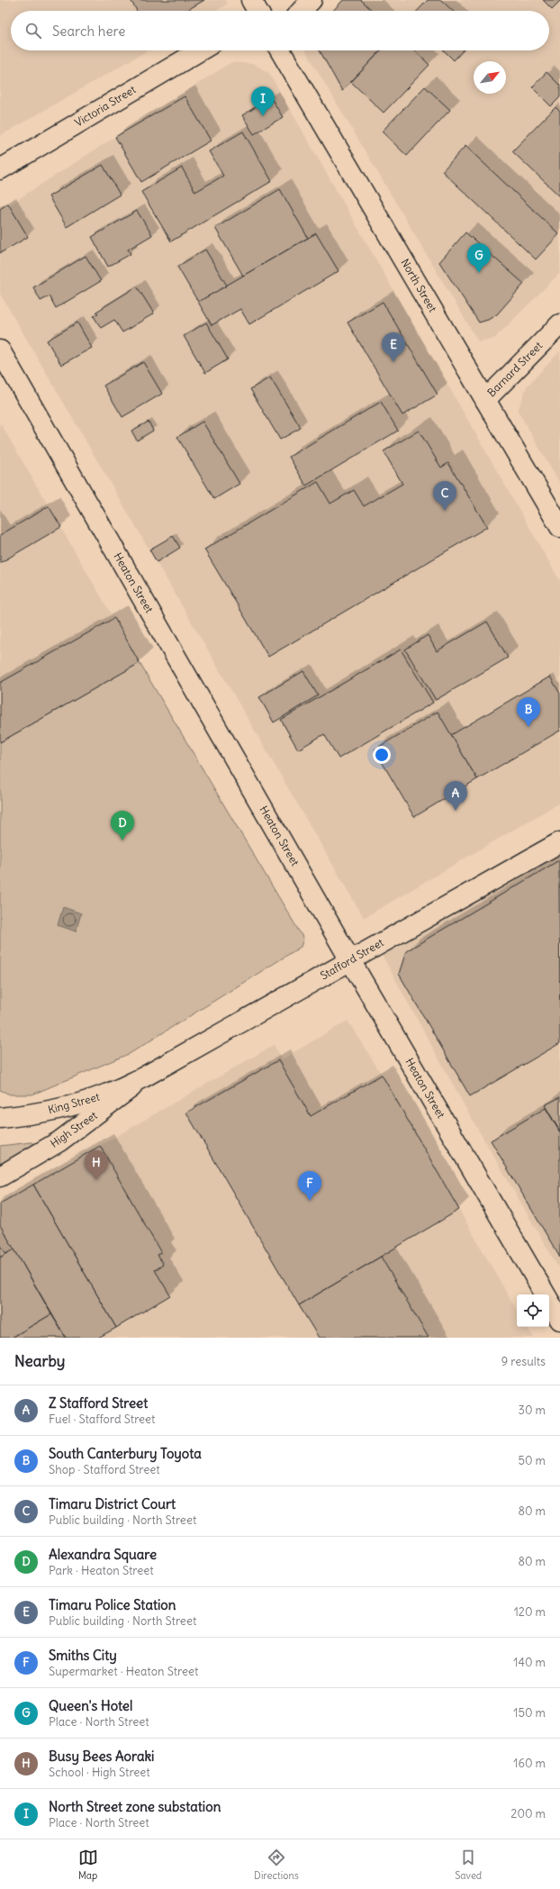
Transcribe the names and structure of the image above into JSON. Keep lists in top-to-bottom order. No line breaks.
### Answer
{"streets":{"street":["Victoria Street","North Street","Barnard Street","Heaton Street","Stafford Street","King Street","High Street"]},"crossings":[["North Street","Barnard Street"],["Heaton Street","Stafford Street"],["Stafford Street","King Street"],["Stafford Street","High Street"],["King Street","High Street"]],"north":"top right","page":{"search":"Search here","pins":["I","G","E","C","B","A","D","H","F"],"heading":["Nearby","9 results"],"list":[{"mark":"A","name":"Z Stafford Street","note":"Fuel · Stafford Street","value":"30 m"},{"mark":"B","name":"South Canterbury Toyota","note":"Shop · Stafford Street","value":"50 m"},{"mark":"C","name":"Timaru District Court","note":"Public building · North Street","value":"80 m"},{"mark":"D","name":"Alexandra Square","note":"Park · Heaton Street","value":"80 m"},{"mark":"E","name":"Timaru Police Station","note":"Public building · North Street","value":"120 m"},{"mark":"F","name":"Smiths City","note":"Supermarket · Heaton Street","value":"140 m"},{"mark":"G","name":"Queen's Hotel","note":"Place · North Street","value":"150 m"},{"mark":"H","name":"Busy Bees Aoraki","note":"School · High Street","value":"160 m"},{"mark":"I","name":"North Street zone substation","note":"Place · North Street","value":"200 m"}],"nav":["Map","Directions","Saved"]}}
